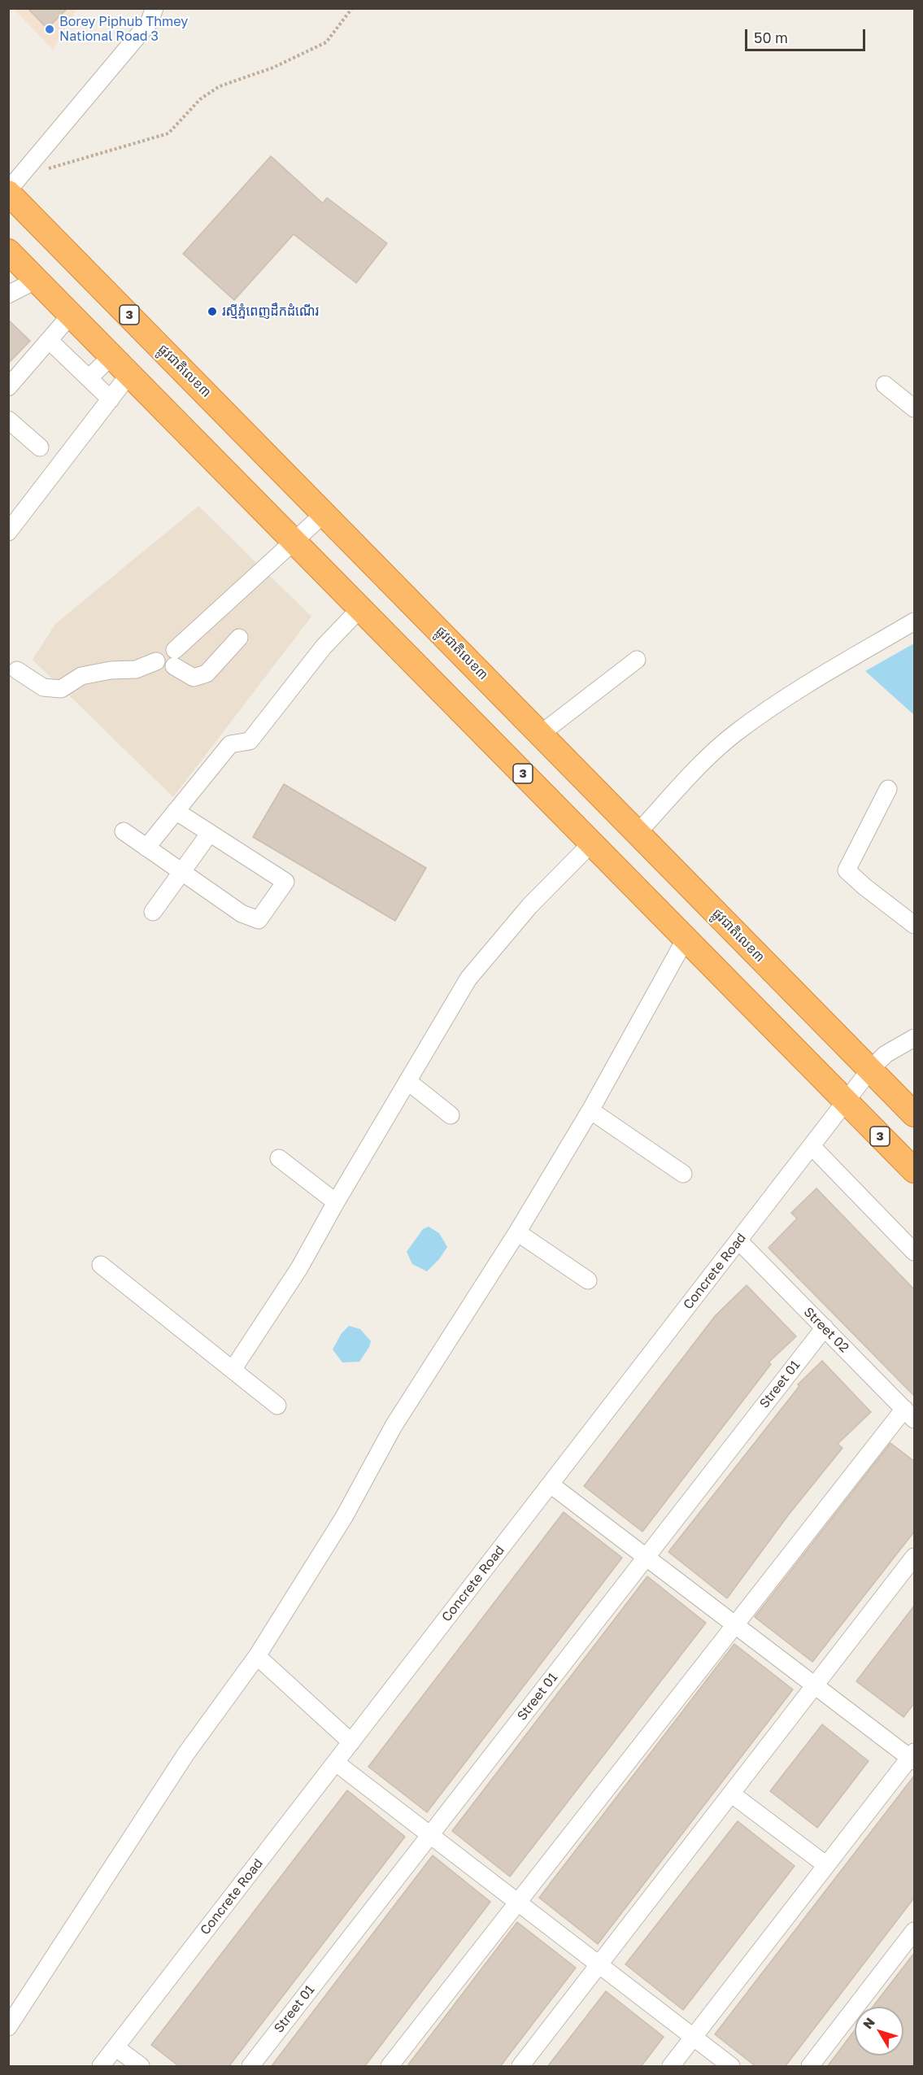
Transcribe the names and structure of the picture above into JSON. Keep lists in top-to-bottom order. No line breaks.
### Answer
{"streets":{"highway":["3","ផ្លូវជាតិលេខ៣"],"street":["Concrete Road","Street 02","Street 01"]},"crossings":[["3","Concrete Road"],["ផ្លូវជាតិលេខ៣","Concrete Road"],["Concrete Road","Street 02"],["Street 02","Street 01"]],"places":["Borey Piphub Thmey National Road 3","រស្មីភ្នំពេញដឹកដំណើរ"],"scale_bar":"50 m","north":"top left"}
